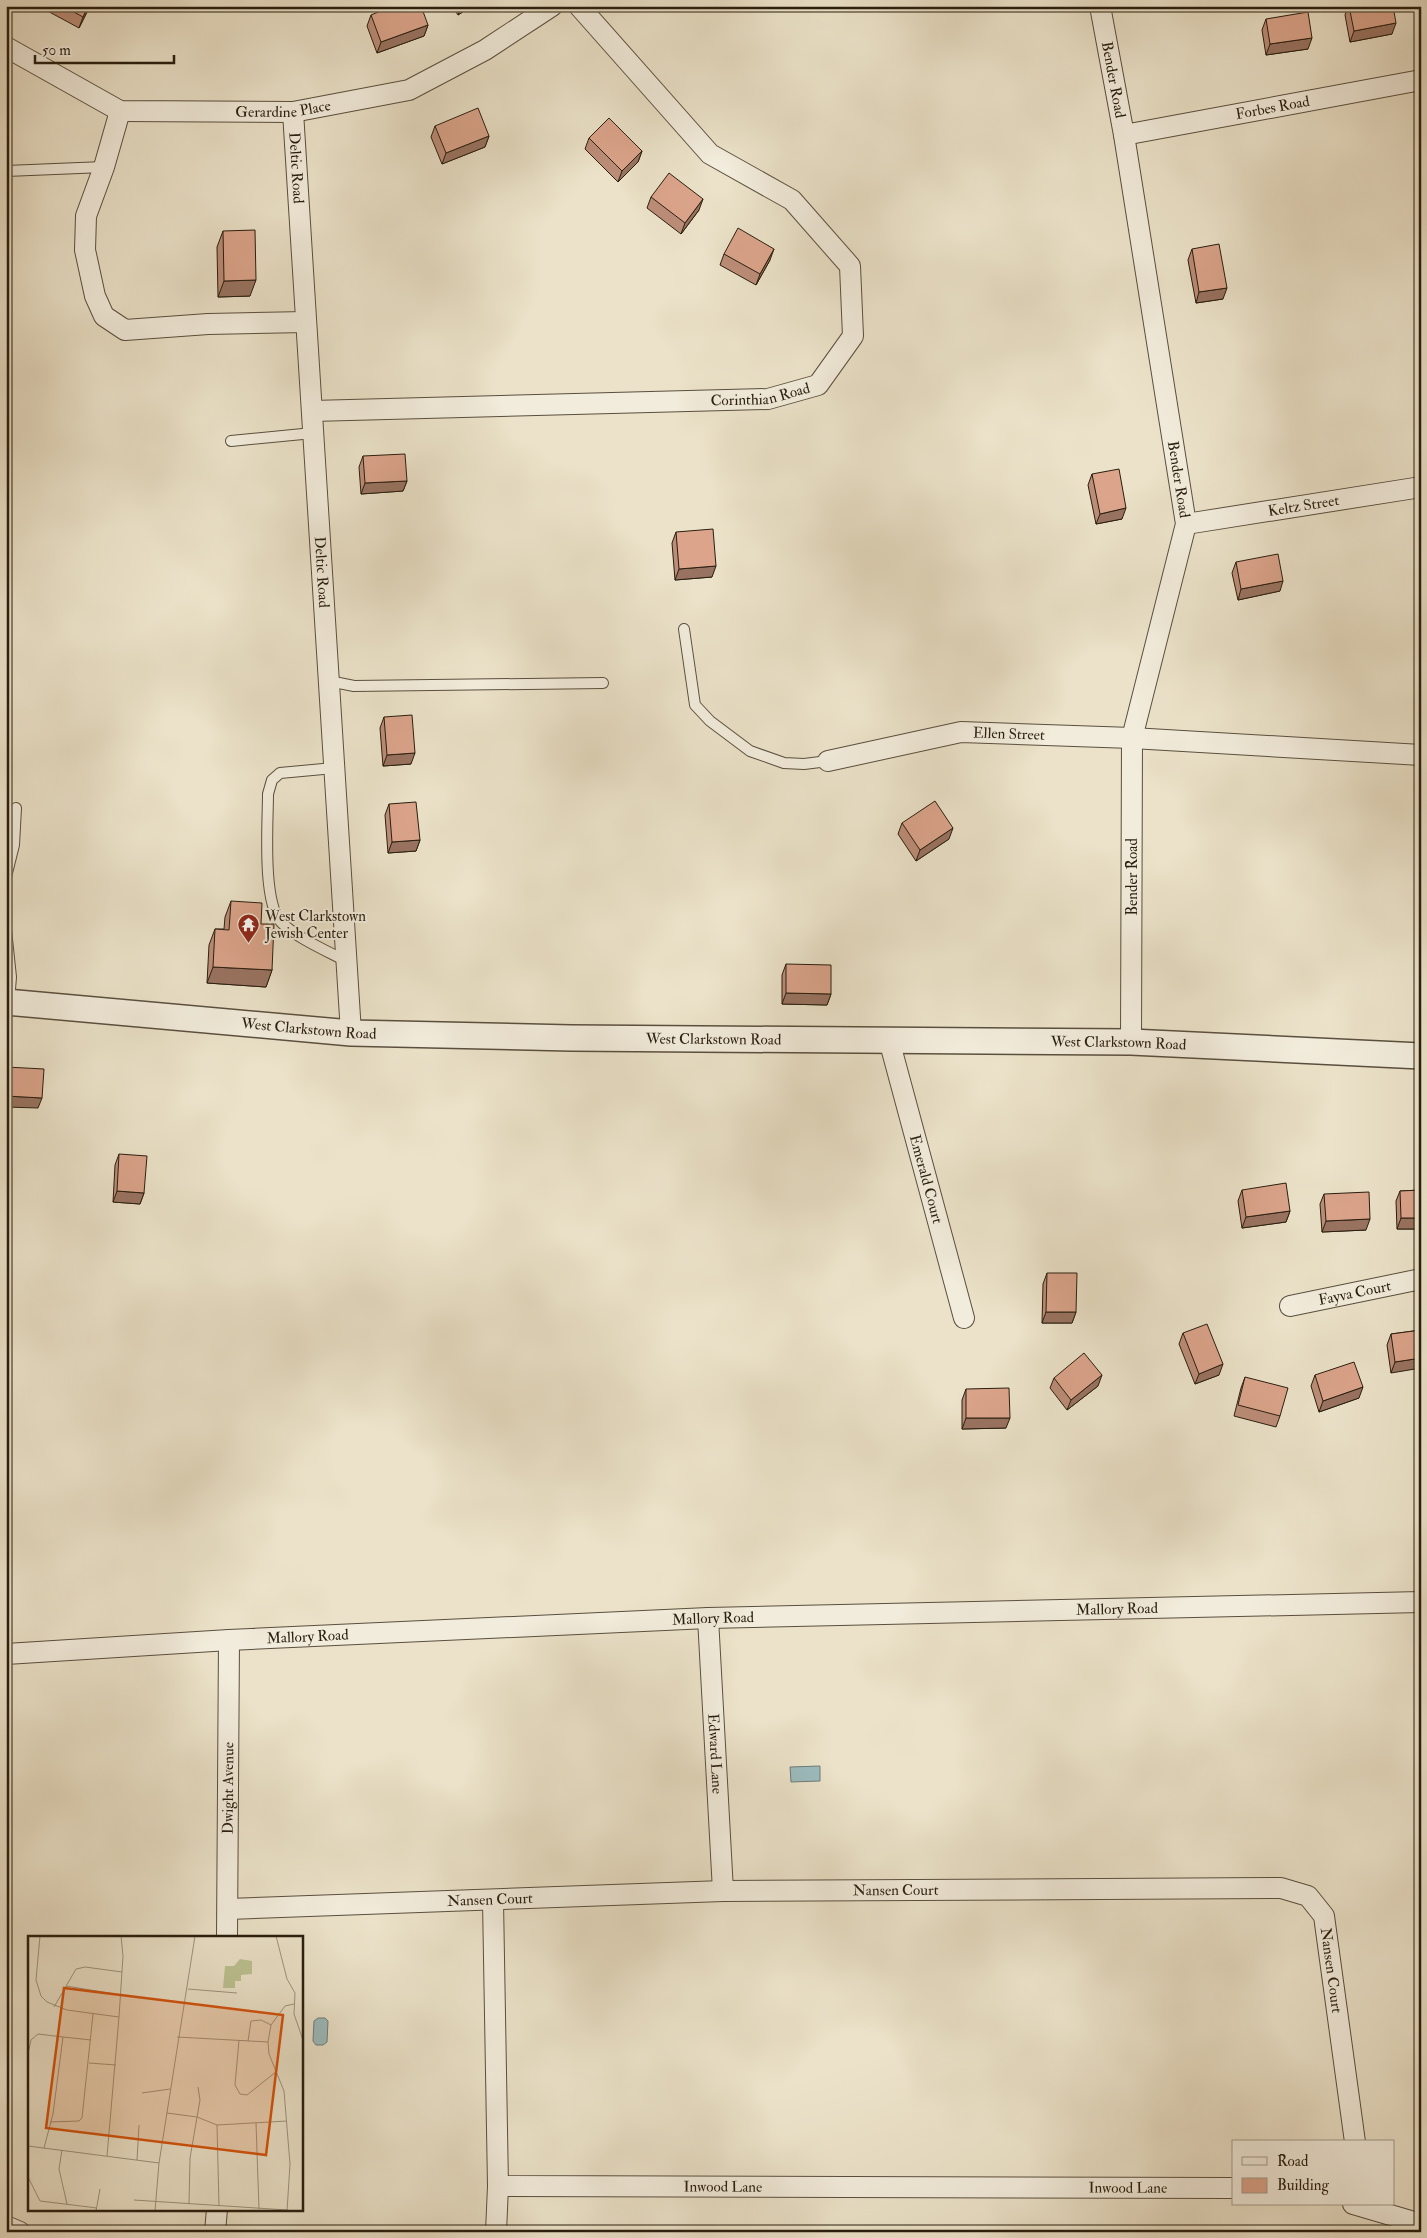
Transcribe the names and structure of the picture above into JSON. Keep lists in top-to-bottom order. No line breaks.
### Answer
{"streets":{"street":["Bender Road","Gerardine Place","Forbes Road","Deltic Road","Corinthian Road","Keltz Street","Ellen Street","West Clarkstown Road","Emerald Court","Fayva Court","Mallory Road","Edward Lane","Dwight Avenue","Nansen Court","Inwood Lane"]},"crossings":[["Bender Road","Forbes Road"],["Bender Road","Keltz Street"],["Bender Road","Ellen Street"],["Bender Road","West Clarkstown Road"],["Gerardine Place","Deltic Road"],["Deltic Road","Corinthian Road"],["Deltic Road","West Clarkstown Road"],["West Clarkstown Road","Emerald Court"],["Mallory Road","Edward Lane"],["Mallory Road","Dwight Avenue"],["Edward Lane","Nansen Court"],["Dwight Avenue","Nansen Court"]],"places":{"temple":["West Clarkstown Jewish Center"]},"legend":["Road","Building"],"scale_bar":"50 m"}
